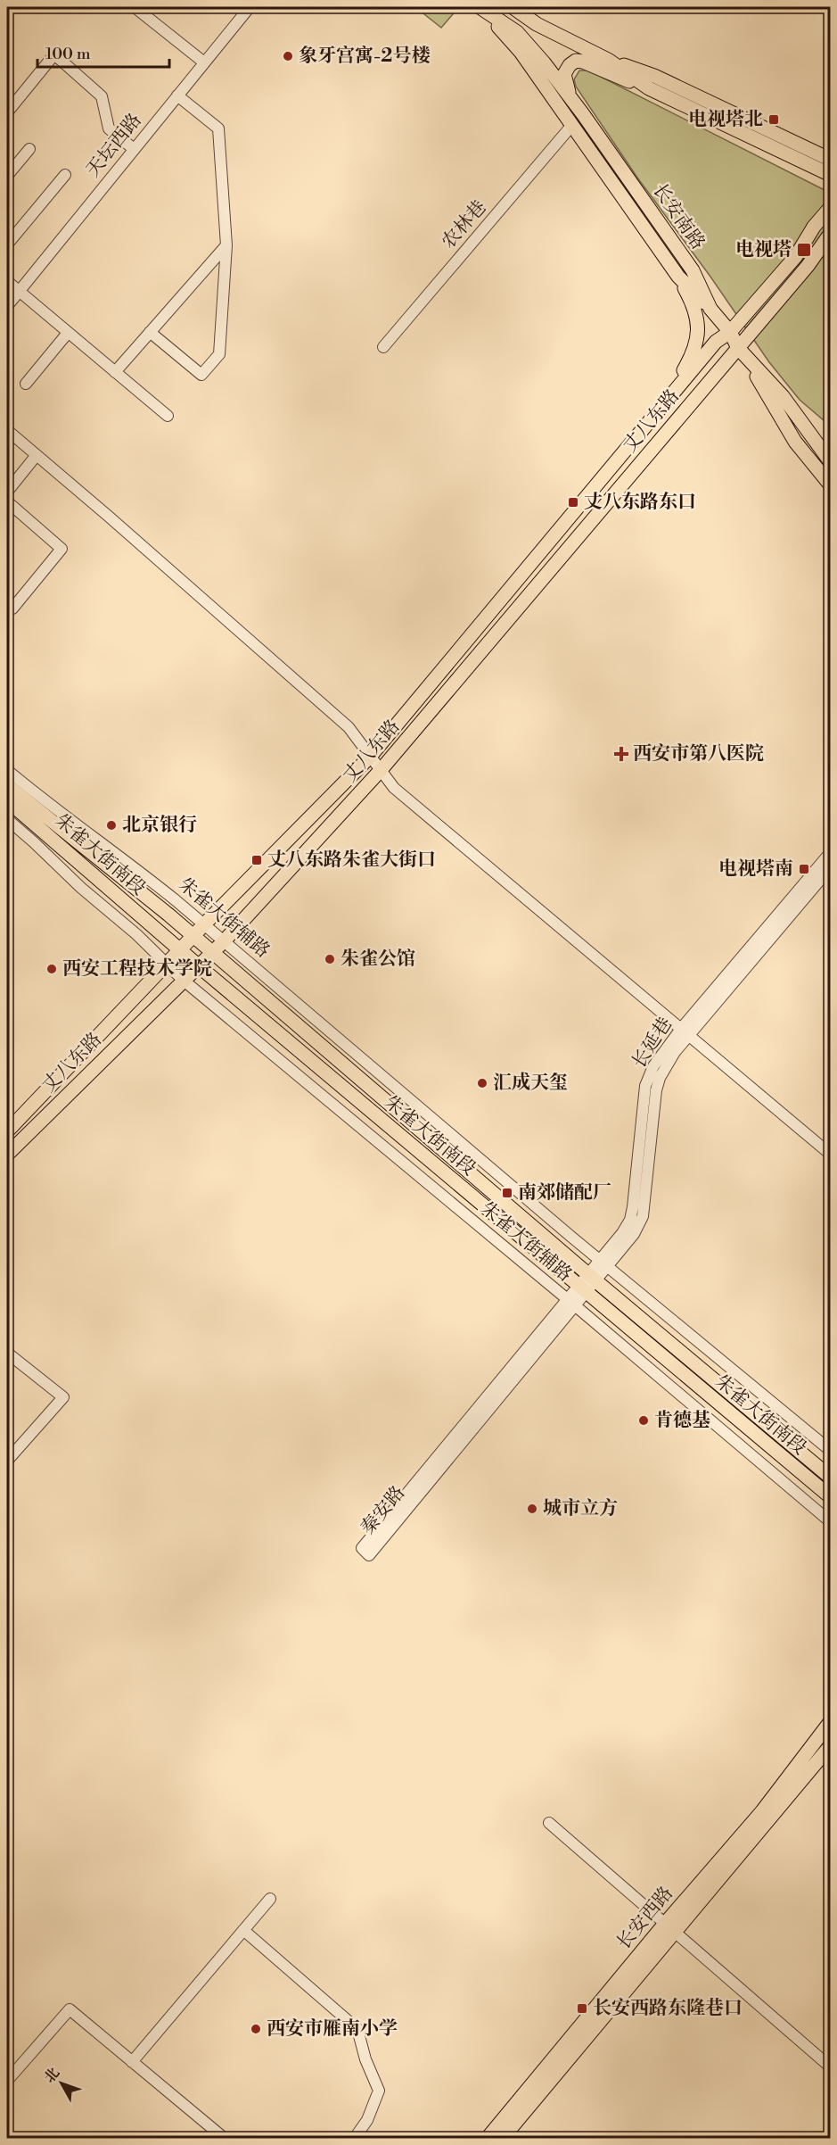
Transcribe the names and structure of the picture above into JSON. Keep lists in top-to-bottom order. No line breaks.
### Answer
{"streets":{"main road":["长安南路","丈八东路","朱雀大街南段","长安西路"],"street":["天坛西路","农林巷","朱雀大街辅路","长延巷","秦安路"]},"crossings":[["长安南路","丈八东路"],["丈八东路","朱雀大街南段"],["丈八东路","朱雀大街辅路"],["朱雀大街南段","长延巷"],["朱雀大街南段","秦安路"],["朱雀大街辅路","长延巷"],["朱雀大街辅路","秦安路"],["长延巷","秦安路"]],"places":{"other":["象牙宫寓-2号楼","北京银行","朱雀公馆","西安工程技术学院","汇成天玺","肯德基","城市立方","西安市雁南小学"],"transit":["电视塔北","电视塔","丈八东路东口","丈八东路朱雀大街口","电视塔南","南郊储配厂","长安西路东隆巷口"],"health":["西安市第八医院"]},"scale_bar":"100 m","north":"top left"}
